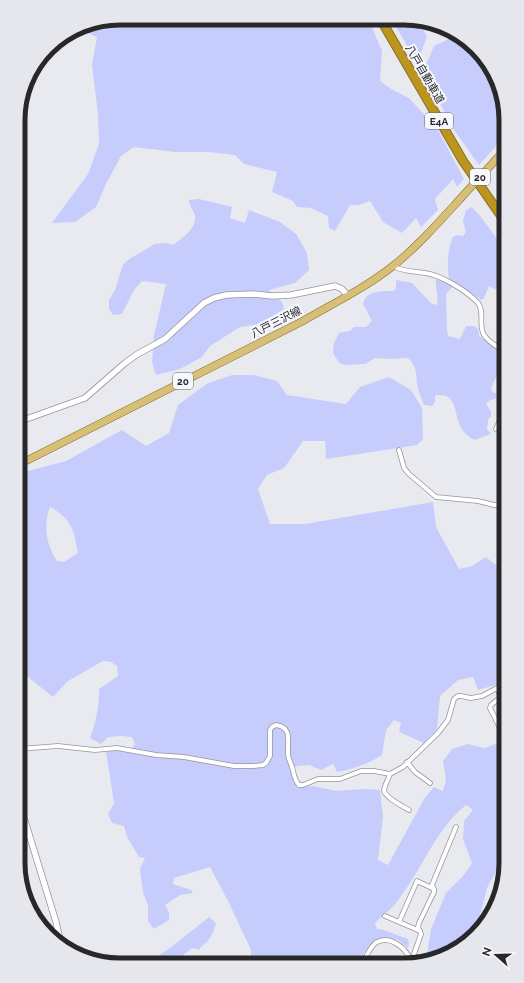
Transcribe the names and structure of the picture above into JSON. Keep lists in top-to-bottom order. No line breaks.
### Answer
{"streets":{"highway":["八戸自動車道","E4A"],"main road":["20","八戸三沢線"]},"north":"left"}
